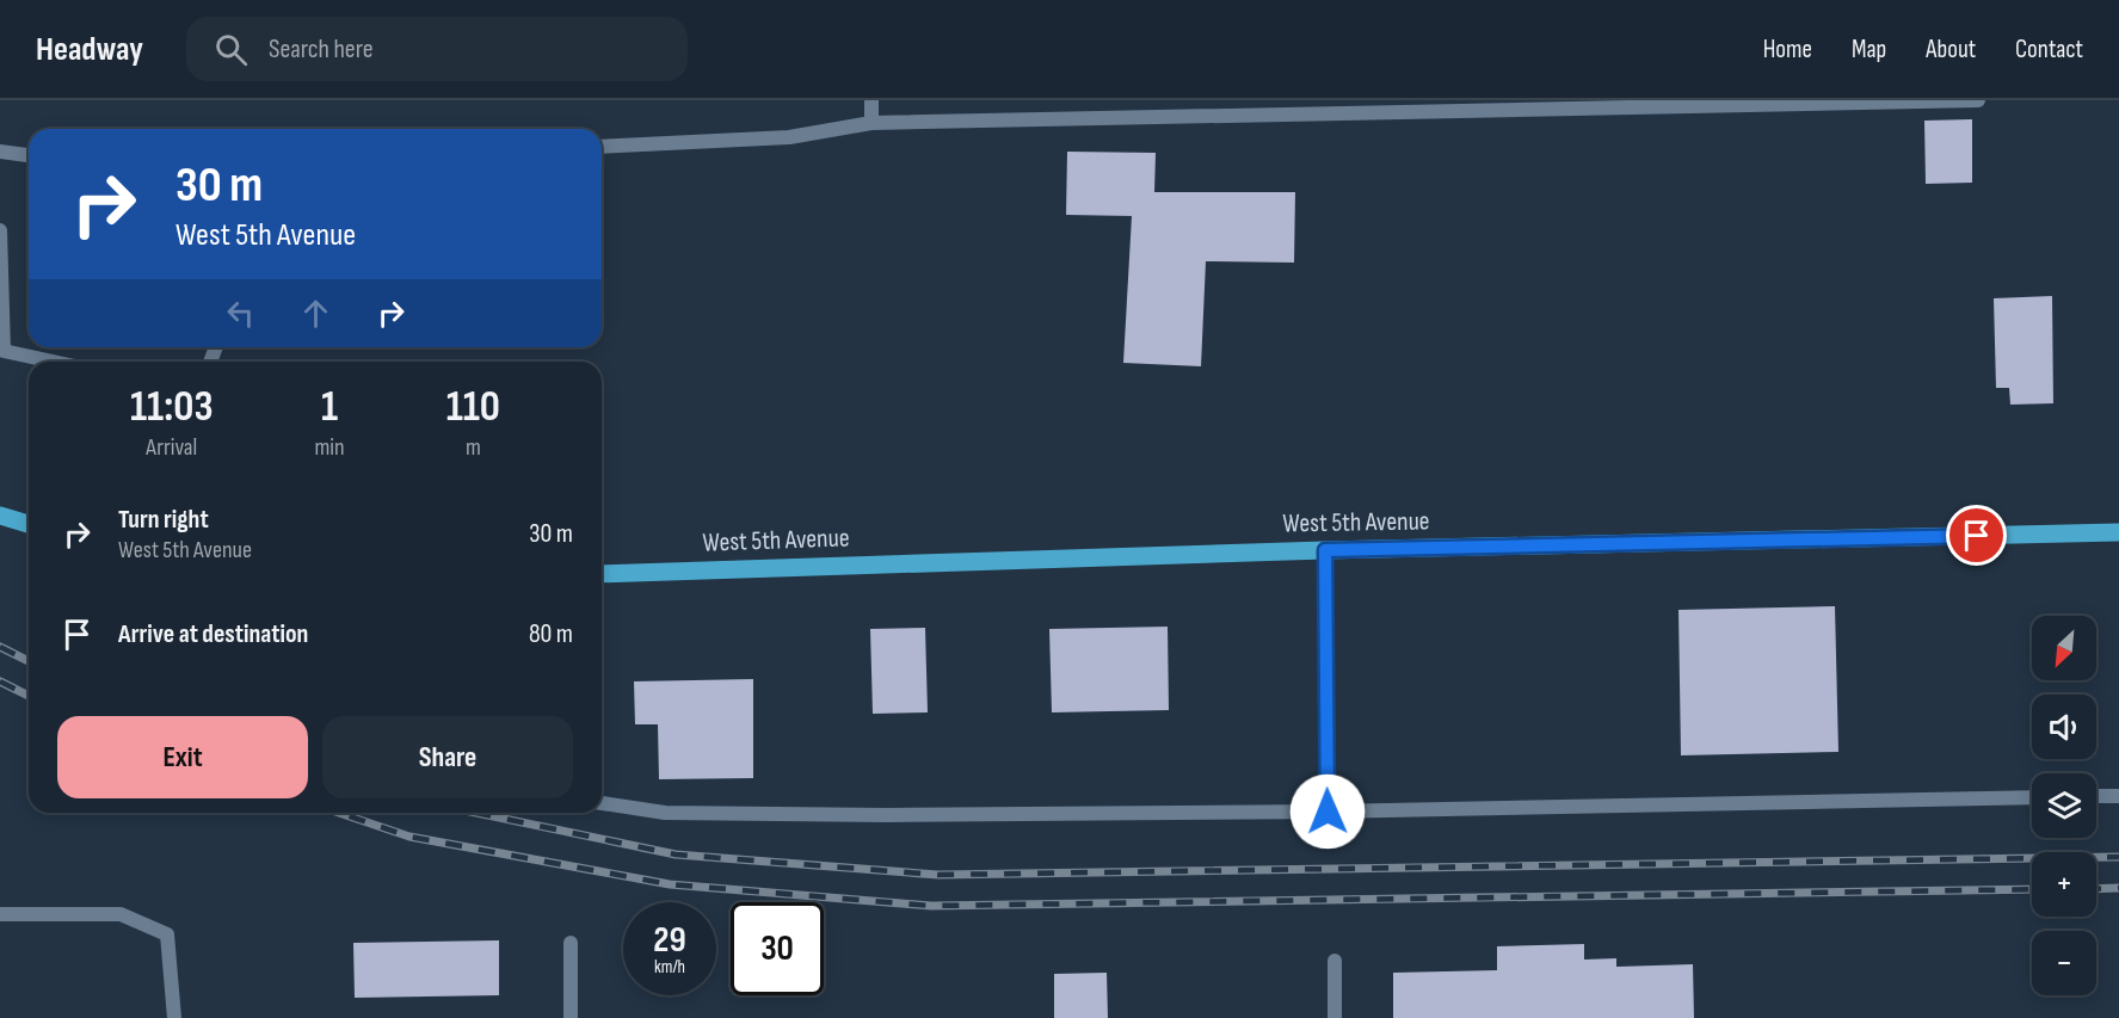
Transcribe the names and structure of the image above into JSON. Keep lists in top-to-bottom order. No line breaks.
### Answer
{"streets":{"main road":["West 5th Avenue"]},"north":"bottom left","page":{"header":"Headway","search":"Search here","nav":["Home","Map","About","Contact"],"turn":["30 m","West 5th Avenue"],"eta":["11:03","Arrival","1","min","110","m"],"list":[{"name":"Turn right","note":"West 5th Avenue","value":"30 m"},{"name":"Arrive at destination","value":"80 m"}],"map_buttons":["+","−"],"buttons":["Exit","Share"],"speed":"29 km/h","limit":"30"}}
